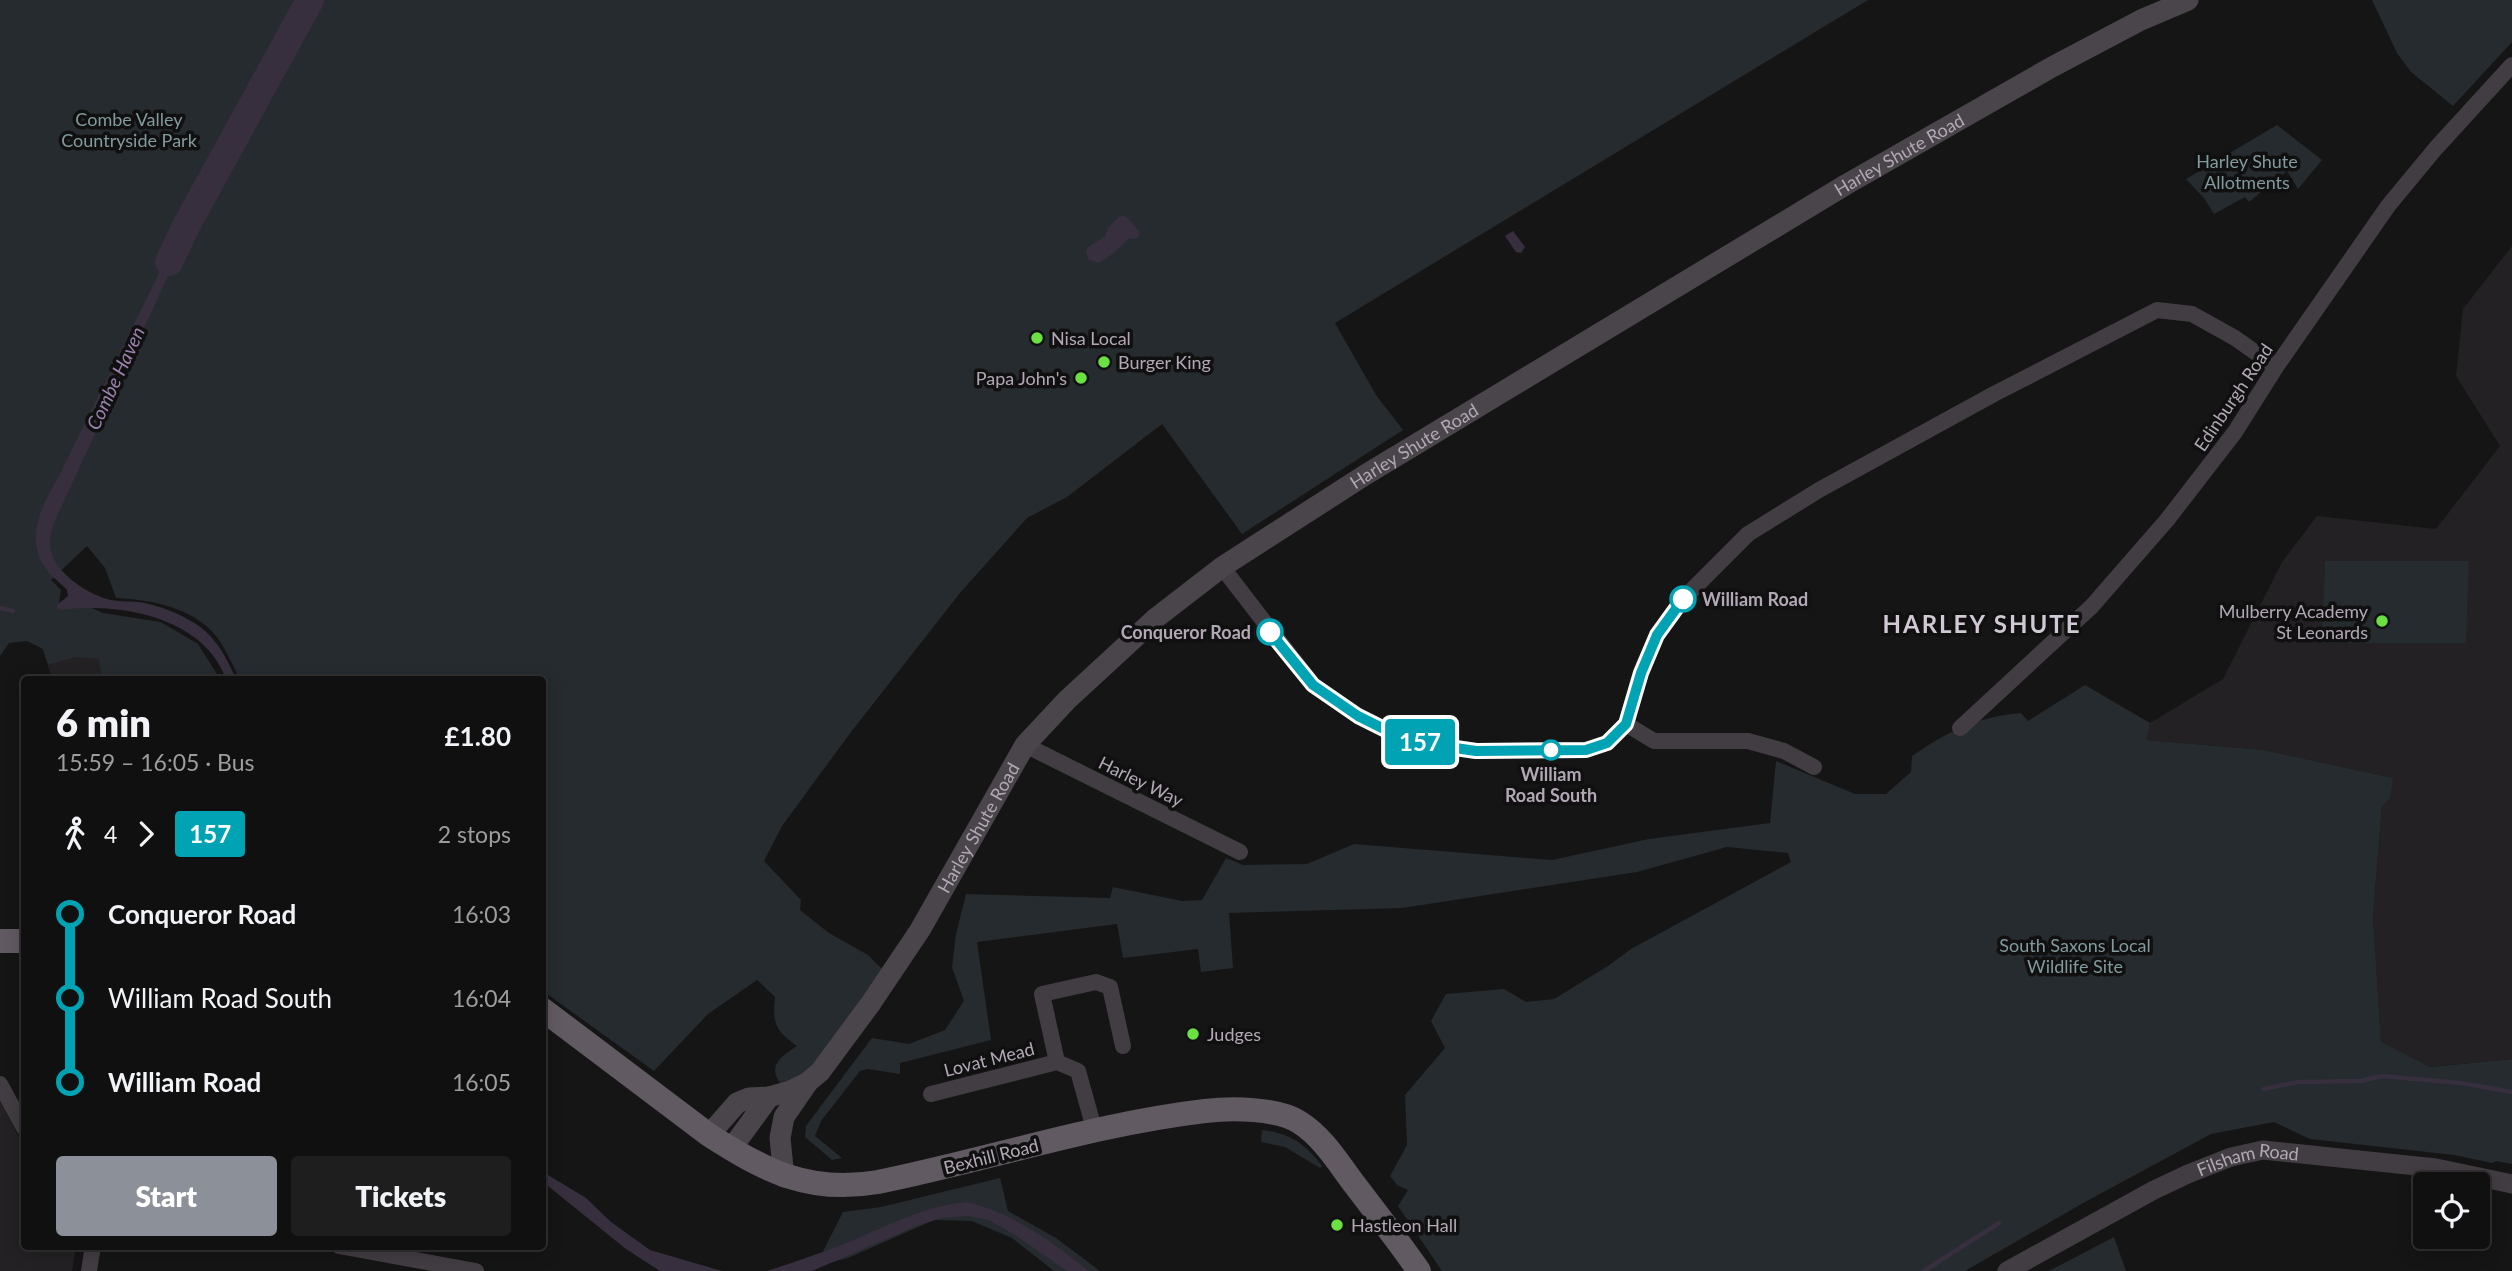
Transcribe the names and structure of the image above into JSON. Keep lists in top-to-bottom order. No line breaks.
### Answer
{"streets":{"highway":["Bexhill Road"],"main road":["Harley Shute Road"],"street":["Edinburgh Road","Harley Way","Lovat Mead","Filsham Road"]},"crossings":[["Harley Shute Road","Harley Way"],["Harley Shute Road","Bexhill Road"],["Lovat Mead","Bexhill Road"]],"districts":["HARLEY SHUTE"],"water":["Combe Haven"],"parks":["Combe Valley Countryside Park","Harley Shute Allotments","South Saxons Local Wildlife Site"],"places":["Nisa Local","Burger King","Papa John's","William Road","Mulberry Academy St Leonards","Conqueror Road","William Road South","Judges","Hastleon Hall"],"lines":["bus line 157"],"page":{"on_map":"157","heading":["6 min","15:59 – 16:05 · Bus","£1.80"],"legs":["4","157","2 stops"],"list":[{"name":"Conqueror Road","value":"16:03"},{"name":"William Road South","value":"16:04"},{"name":"William Road","value":"16:05"}],"buttons":["Start","Tickets"]}}
